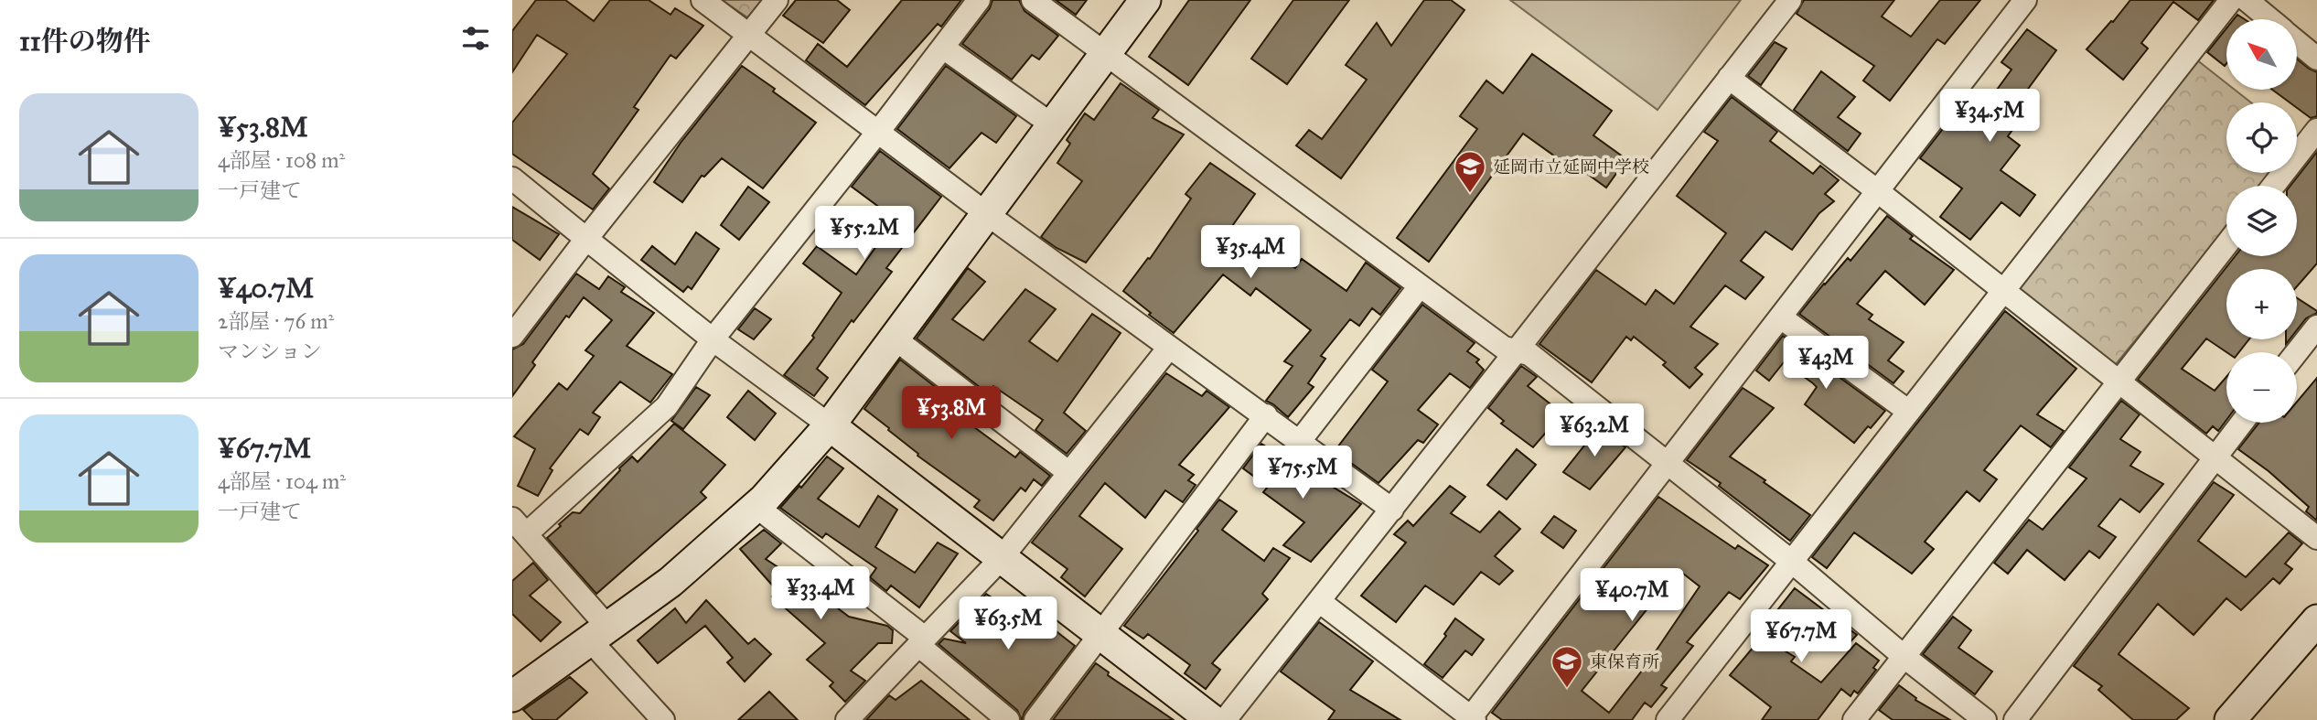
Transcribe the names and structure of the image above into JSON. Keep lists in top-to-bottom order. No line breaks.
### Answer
{"places":{"school or university":["延岡市立延岡中学校","東保育所"]},"north":"top left","page":{"heading":"11件の物件","map_buttons":["+","−"],"list":[{"name":"¥53.8M","note":"4部屋 · 108 m² · 一戸建て"},{"name":"¥40.7M","note":"2部屋 · 76 m² · マンション"},{"name":"¥67.7M","note":"4部屋 · 104 m² · 一戸建て"}],"price":["¥34.5M","¥55.2M","¥35.4M","¥43M","¥53.8M","¥63.2M","¥75.5M","¥33.4M","¥40.7M","¥63.5M","¥67.7M"]}}
